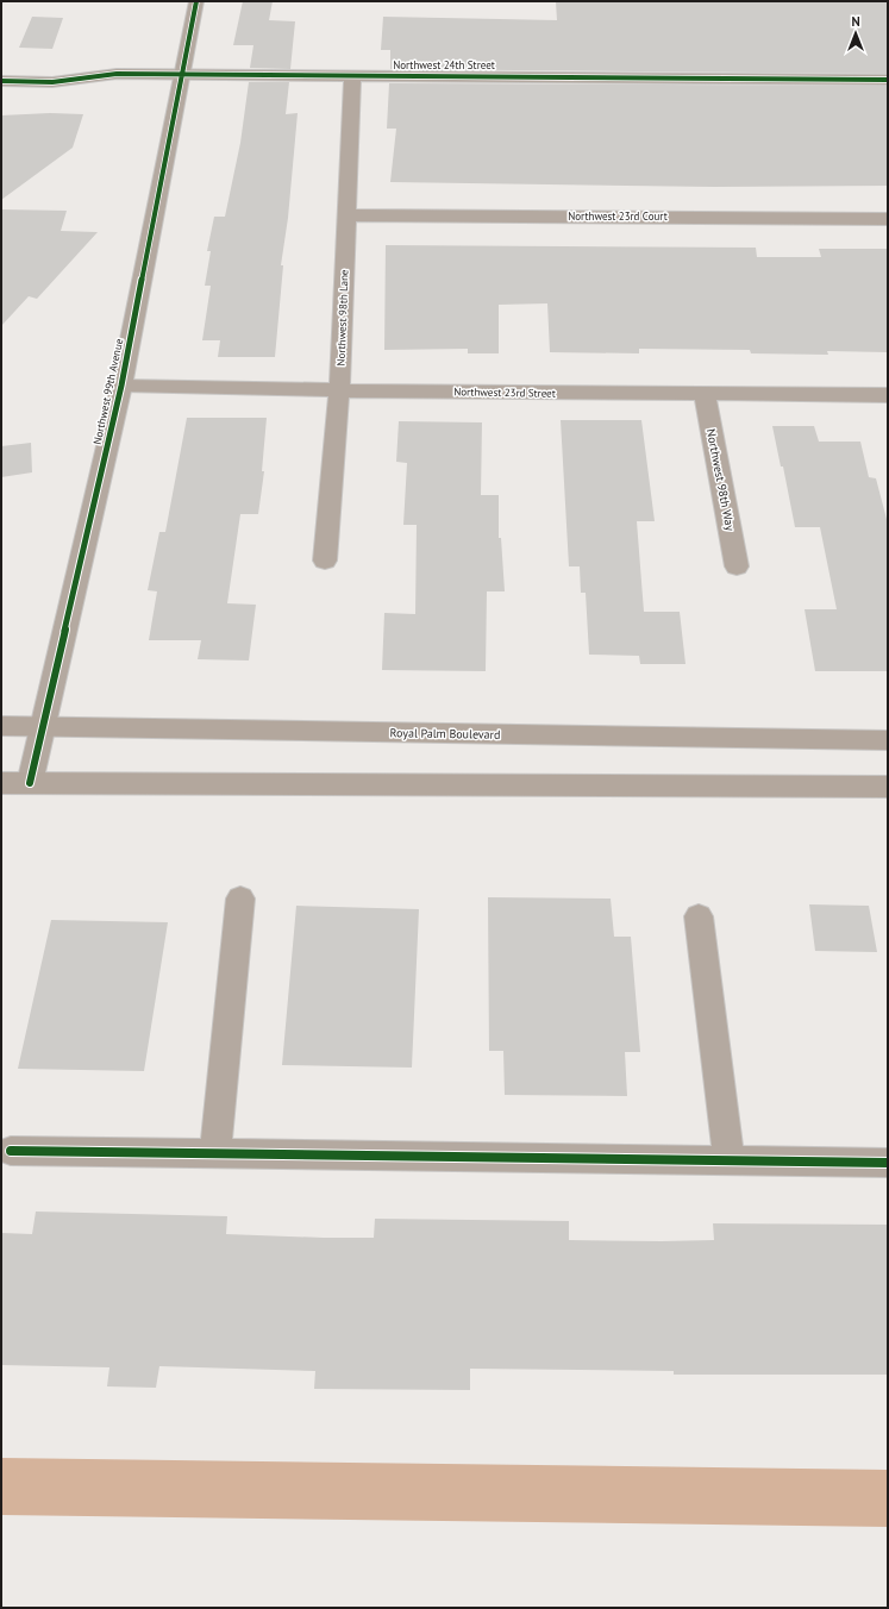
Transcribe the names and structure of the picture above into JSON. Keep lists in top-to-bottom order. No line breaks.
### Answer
{"streets":{"main road":["Royal Palm Boulevard"],"street":["Northwest 24th Street","Northwest 23rd Court","Northwest 98th Lane","Northwest 99th Avenue","Northwest 23rd Street","Northwest 98th Way"]},"crossings":[["Northwest 24th Street","Northwest 98th Lane"],["Northwest 24th Street","Northwest 99th Avenue"],["Northwest 23rd Court","Northwest 98th Lane"],["Northwest 98th Lane","Northwest 23rd Street"],["Northwest 99th Avenue","Northwest 23rd Street"],["Northwest 99th Avenue","Royal Palm Boulevard"],["Northwest 23rd Street","Northwest 98th Way"]],"north":"top"}
